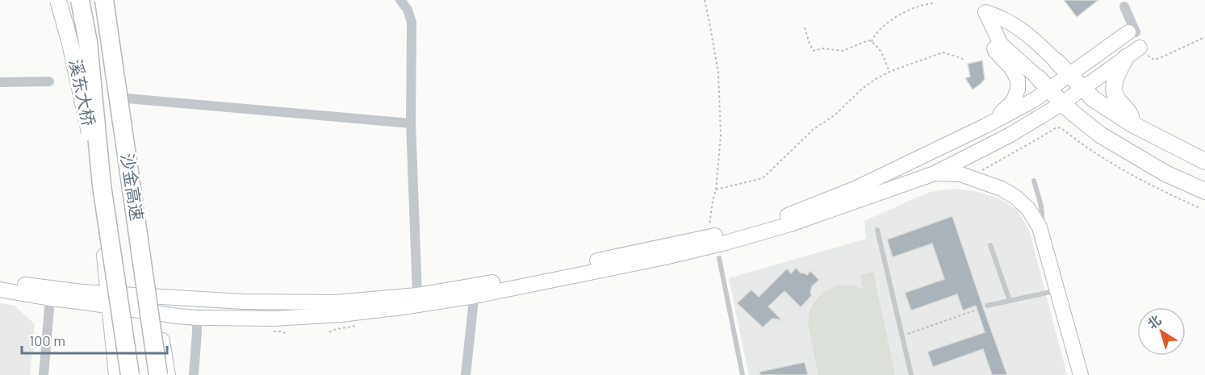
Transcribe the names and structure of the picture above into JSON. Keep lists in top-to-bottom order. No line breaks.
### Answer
{"streets":{"highway":["沙金高速"],"main road":["溪东大桥"]},"crossings":[["溪东大桥","沙金高速"]],"scale_bar":"100 m","north":"top left"}
